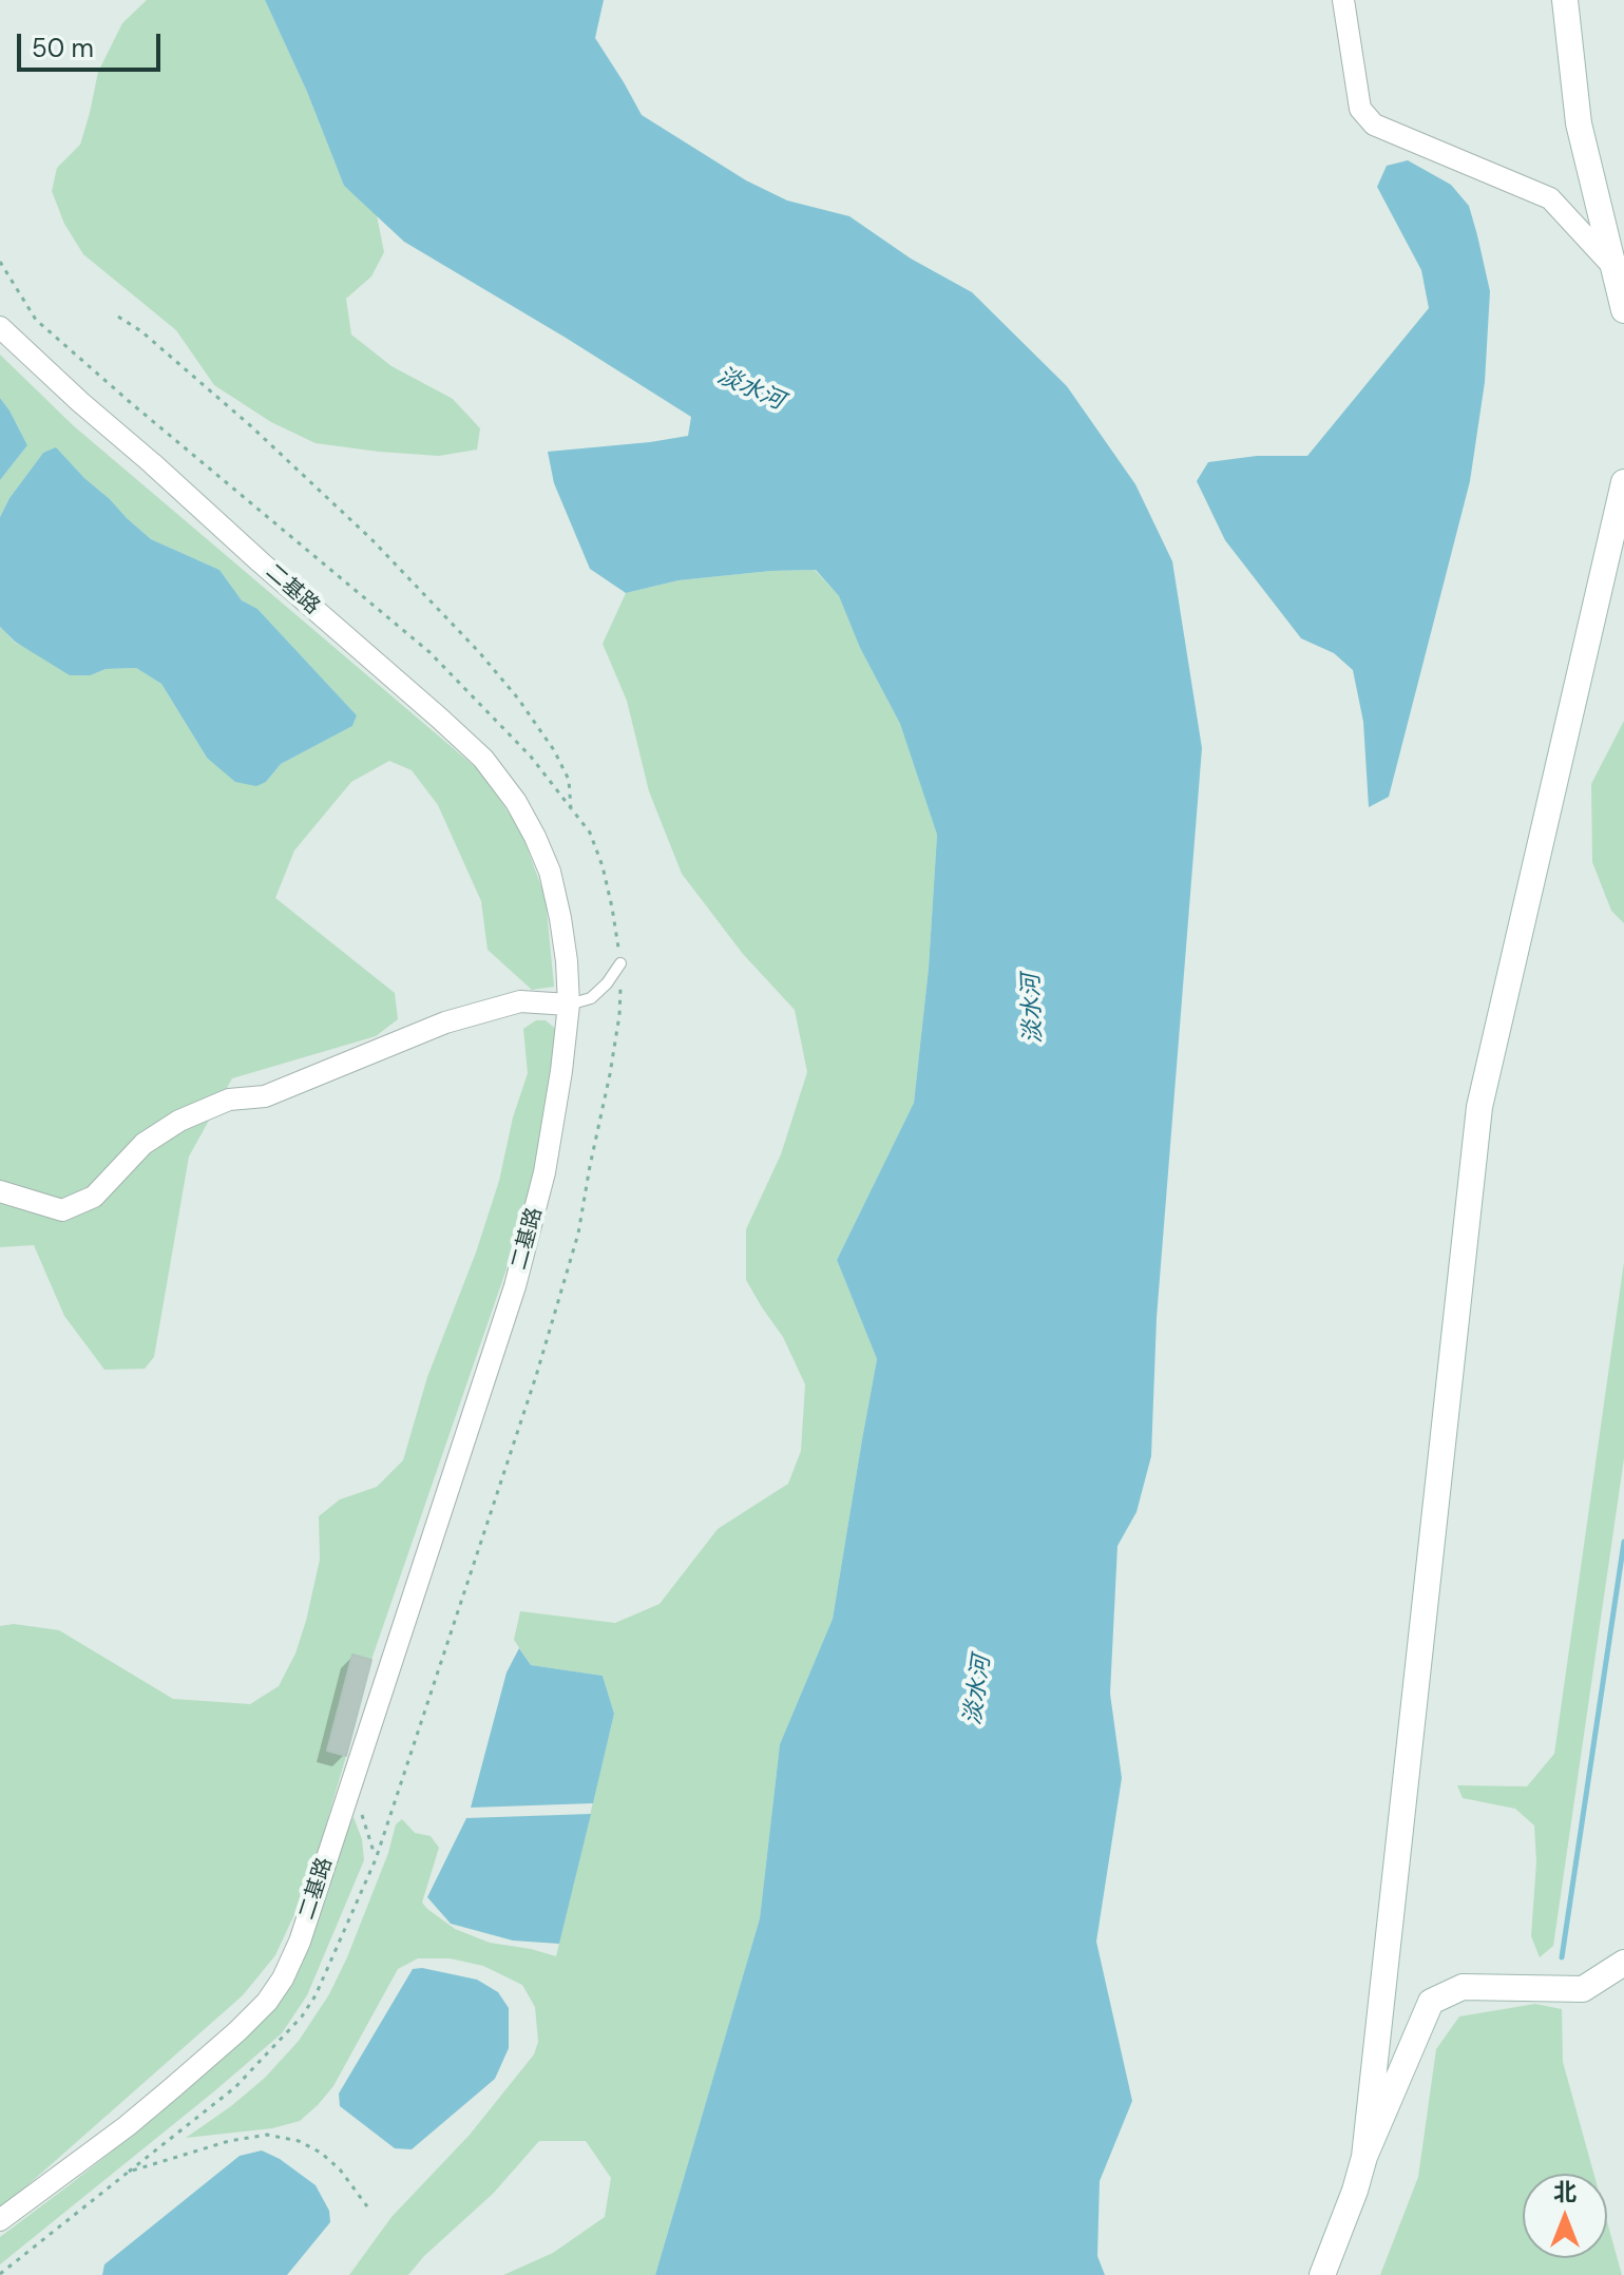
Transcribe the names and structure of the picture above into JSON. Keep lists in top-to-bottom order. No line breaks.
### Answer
{"streets":{"street":["二基路"]},"water":["淡水河"],"scale_bar":"50 m","north":"top"}
